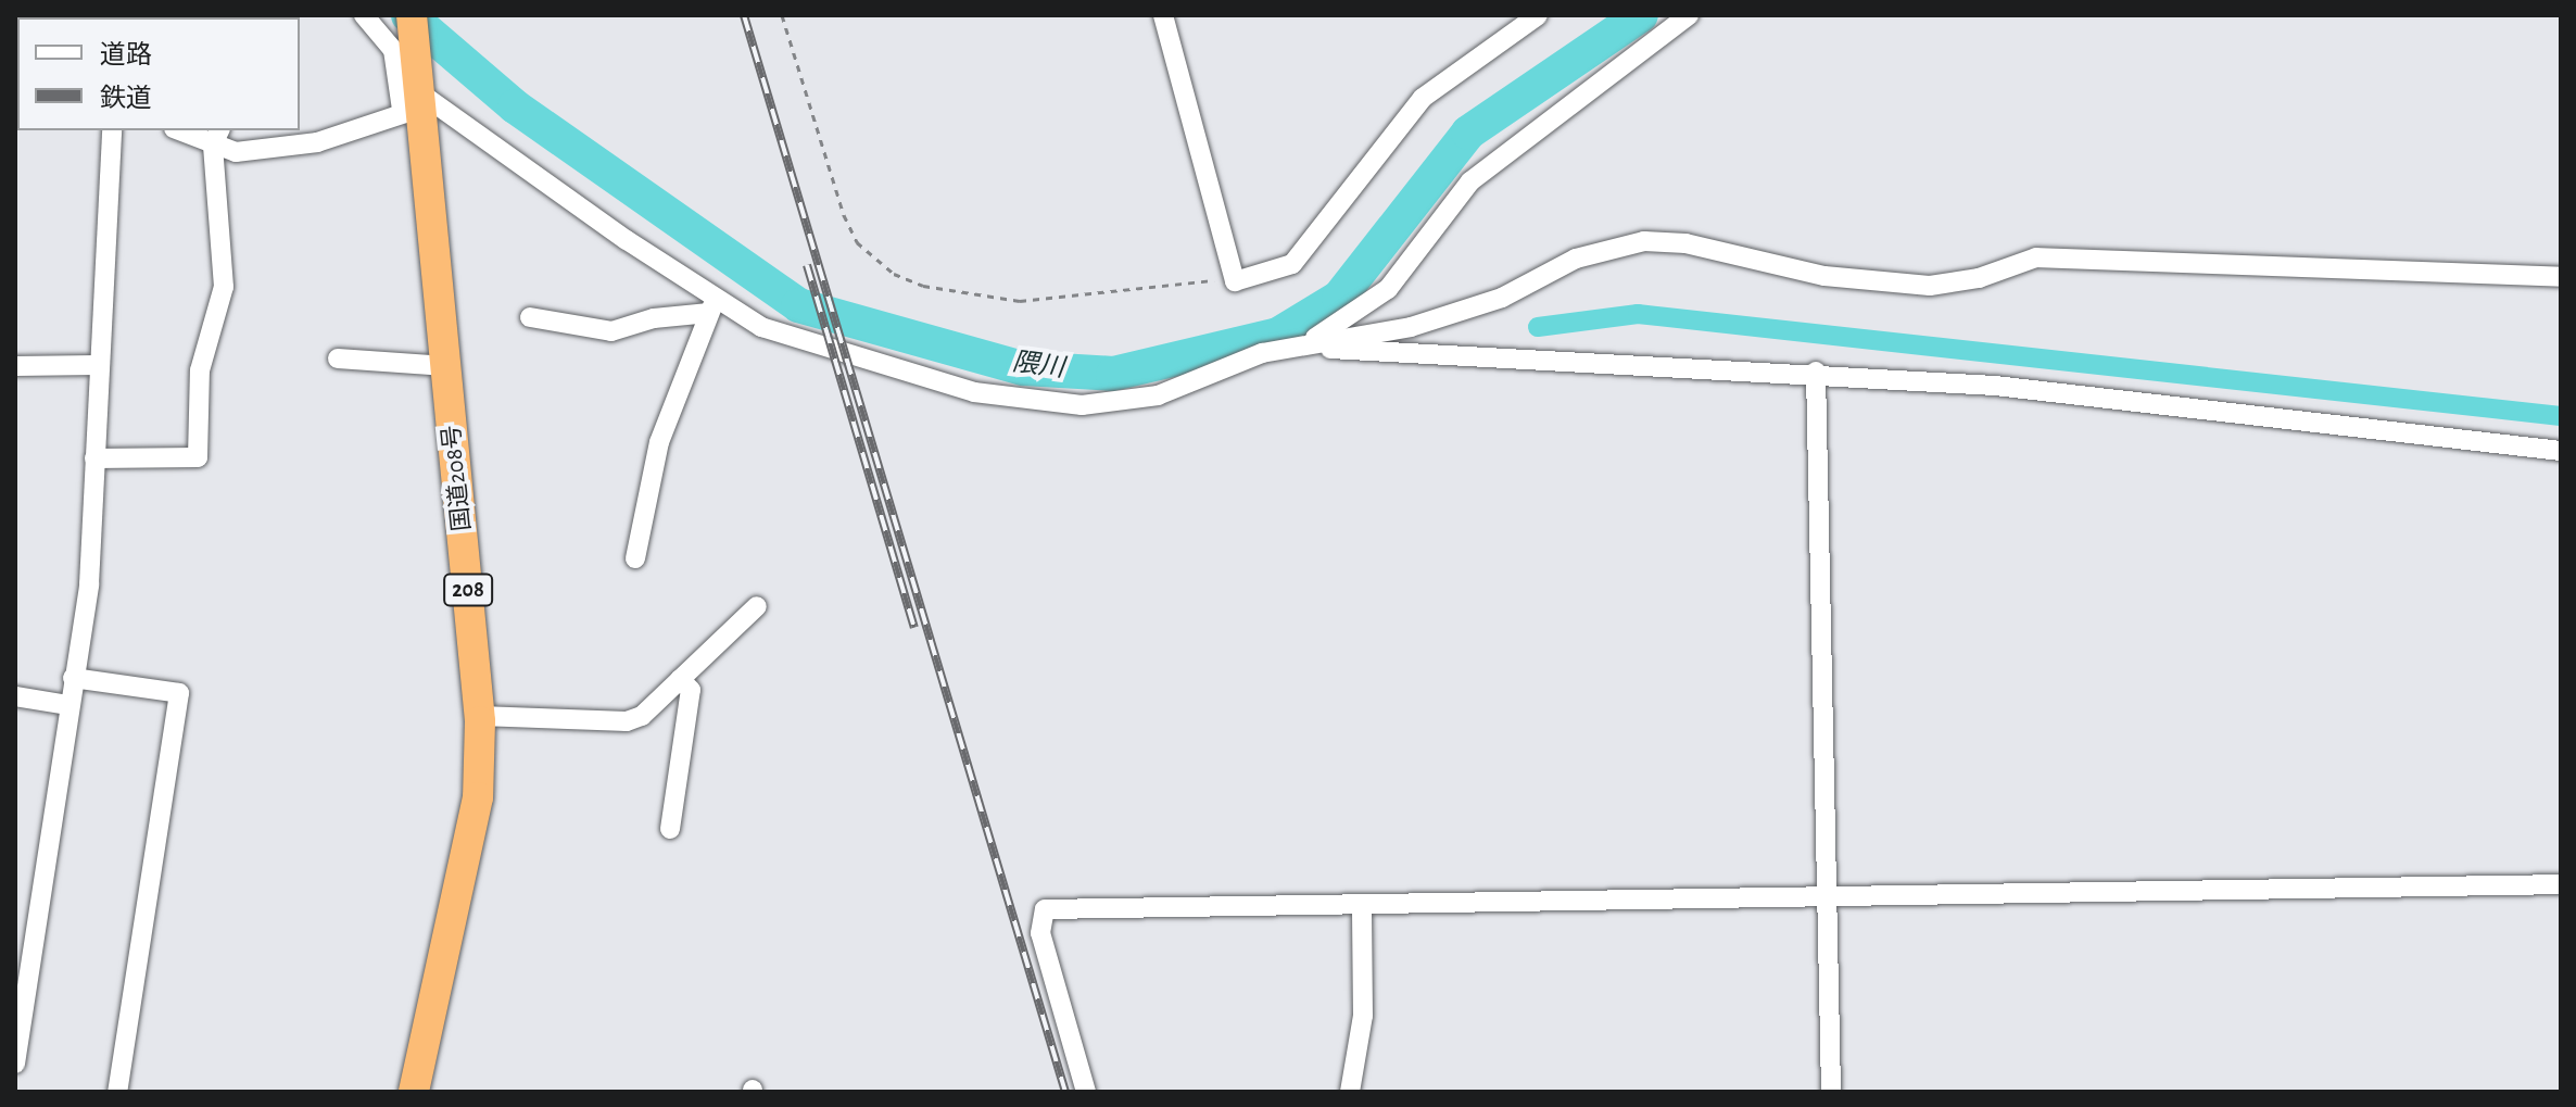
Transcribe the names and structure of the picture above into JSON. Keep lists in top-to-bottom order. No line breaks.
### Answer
{"streets":{"highway":["国道208号","208"]},"water":["隈川"],"legend":["道路","鉄道"]}
